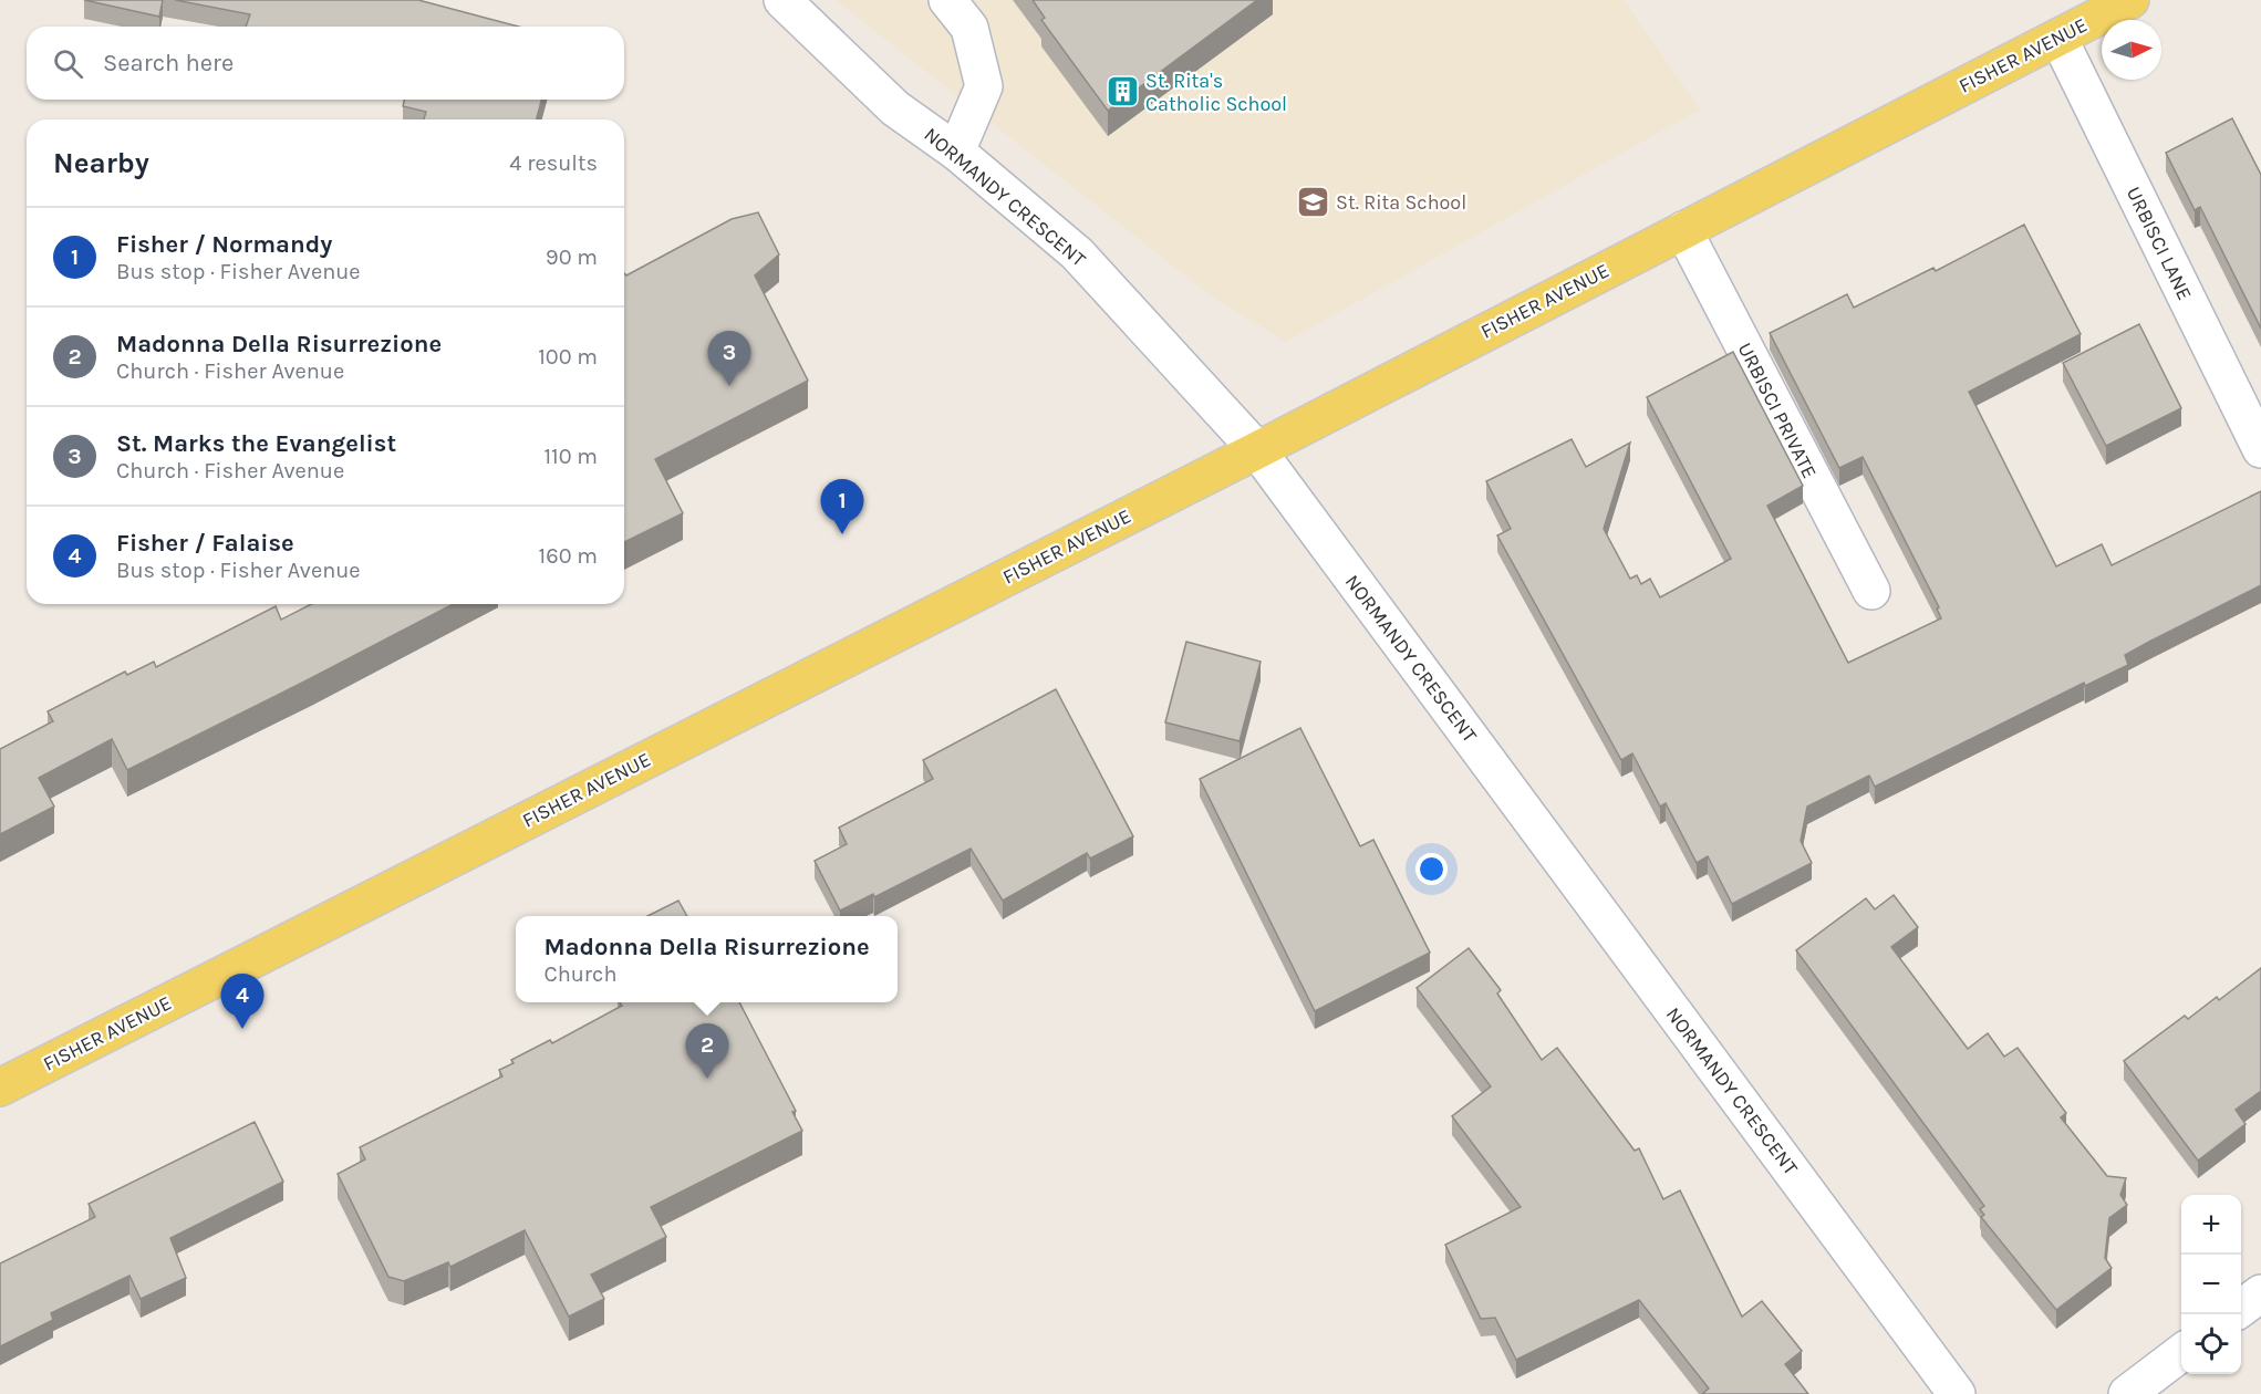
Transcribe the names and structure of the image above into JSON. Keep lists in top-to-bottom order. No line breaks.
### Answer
{"streets":{"main road":["FISHER AVENUE"],"street":["NORMANDY CRESCENT","URBISCI LANE","URBISCI PRIVATE"]},"crossings":[["FISHER AVENUE","NORMANDY CRESCENT"],["FISHER AVENUE","URBISCI LANE"],["FISHER AVENUE","URBISCI PRIVATE"]],"places":{"building":["St. Rita's Catholic School"],"school or university":["St. Rita School"]},"north":"right","page":{"search":"Search here","heading":["Nearby","4 results"],"list":[{"mark":"1","name":"Fisher / Normandy","note":"Bus stop · Fisher Avenue","value":"90 m"},{"mark":"2","name":"Madonna Della Risurrezione","note":"Church · Fisher Avenue","value":"100 m"},{"mark":"3","name":"St. Marks the Evangelist","note":"Church · Fisher Avenue","value":"110 m"},{"mark":"4","name":"Fisher / Falaise","note":"Bus stop · Fisher Avenue","value":"160 m"}],"pins":["3","1","4","2"],"popup":["Madonna Della Risurrezione","Church"],"map_buttons":["+","−"]}}
